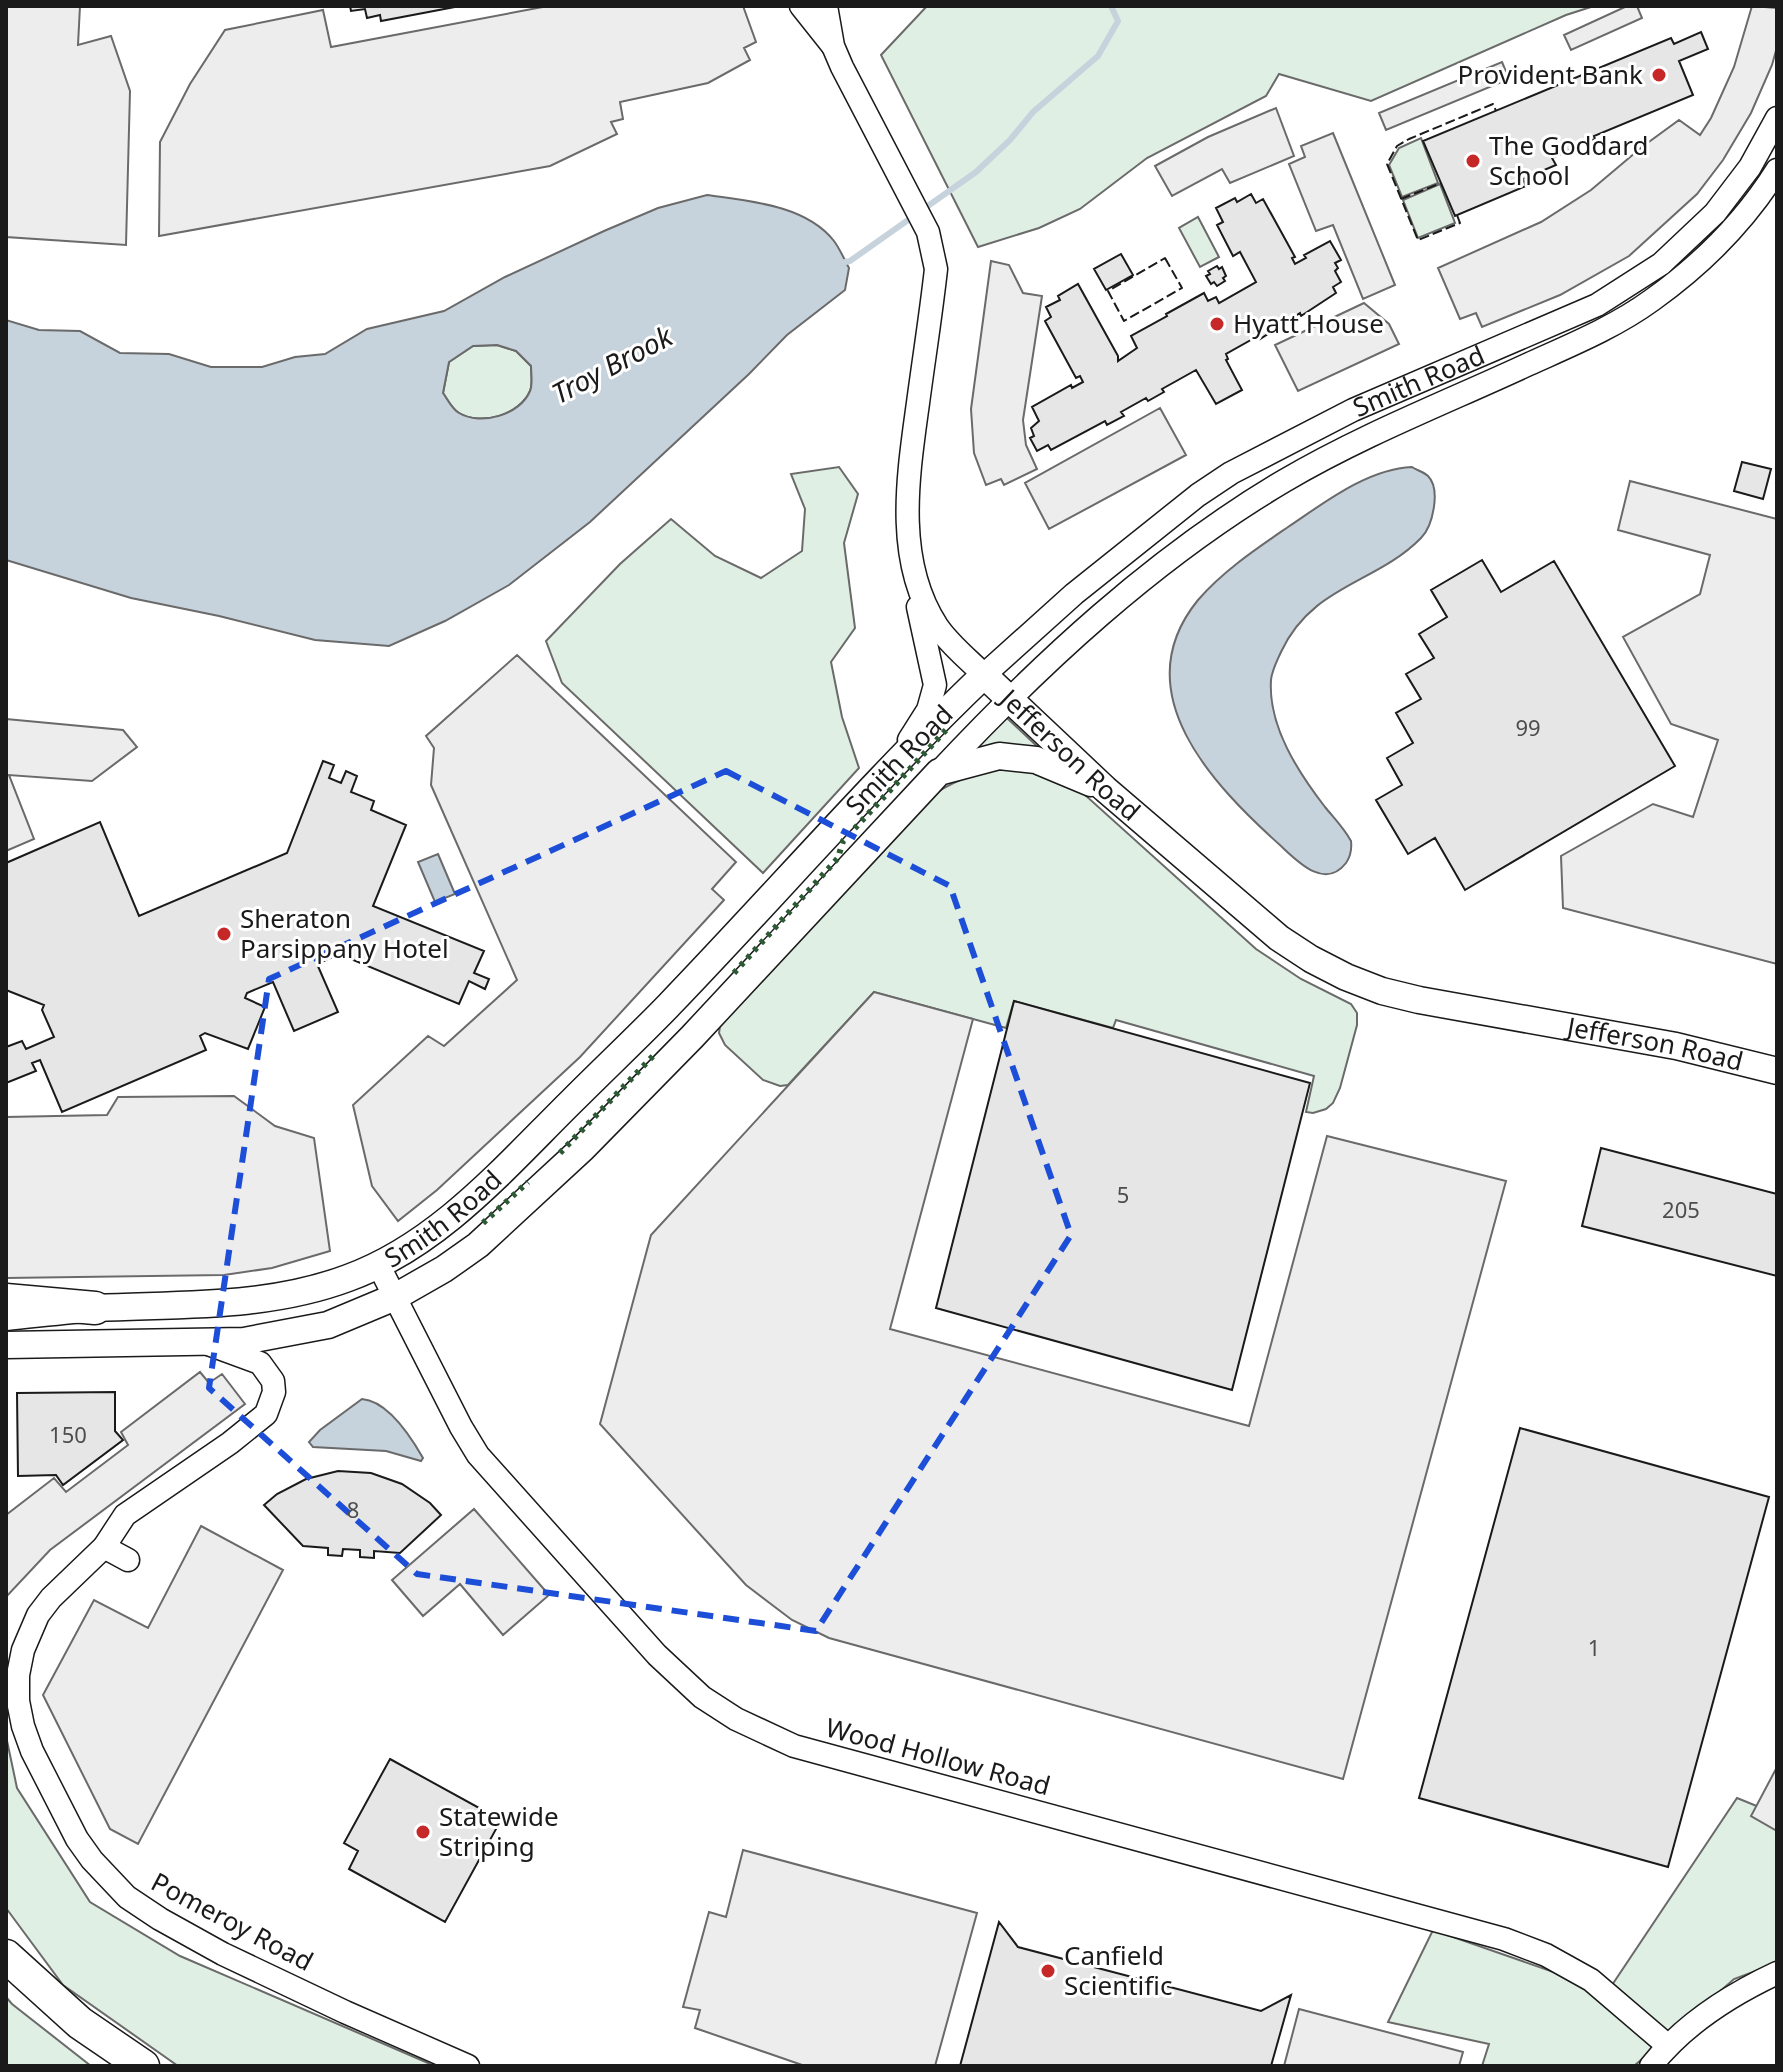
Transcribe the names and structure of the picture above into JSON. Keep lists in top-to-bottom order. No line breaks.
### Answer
{"streets":{"main road":["Smith Road","Jefferson Road"],"street":["Wood Hollow Road","Pomeroy Road"]},"crossings":[["Smith Road","Jefferson Road"],["Smith Road","Wood Hollow Road"],["Smith Road","Pomeroy Road"]],"water":["Troy Brook"],"places":["Provident Bank","The Goddard School","Hyatt House","Sheraton Parsippany Hotel","Statewide Striping","Canfield Scientific"],"house_numbers":["99","5","205","150","8","1"]}
